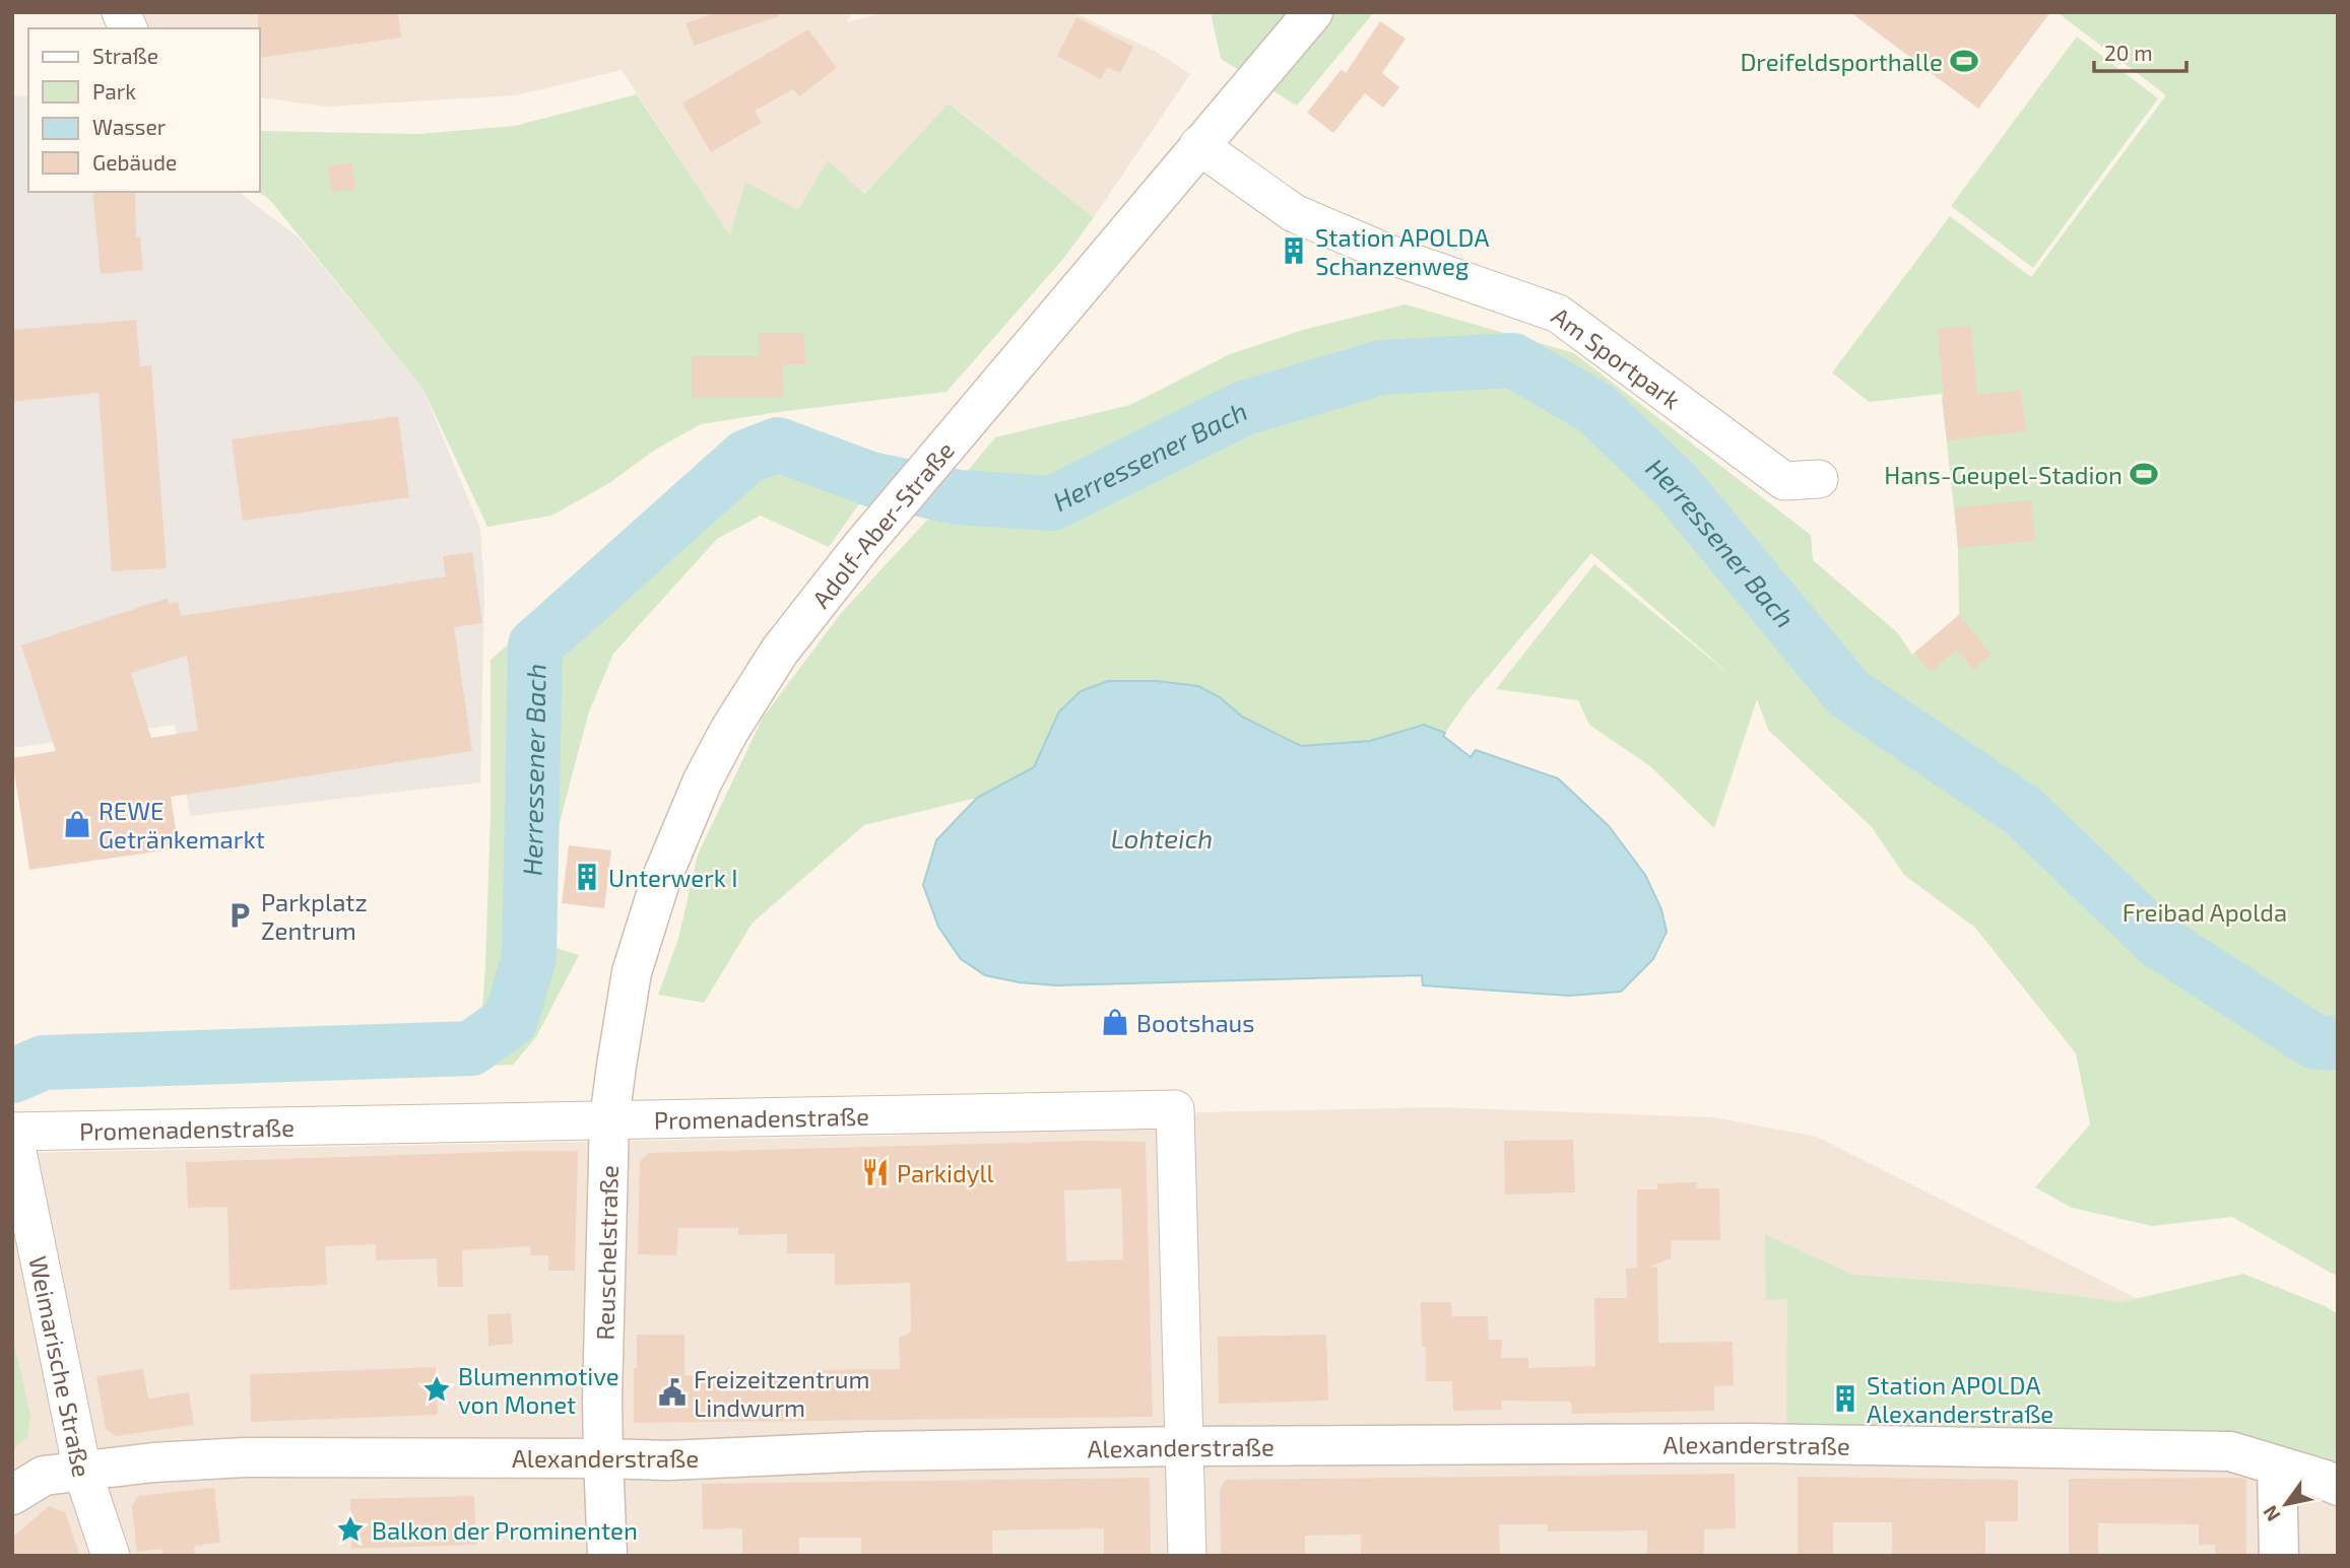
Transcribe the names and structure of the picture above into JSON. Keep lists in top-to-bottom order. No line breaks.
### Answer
{"streets":{"main road":["Adolf-Aber-Straße","Reuschelstraße","Alexanderstraße"],"street":["Am Sportpark","Promenadenstraße","Weimarische Straße"]},"crossings":[["Am Sportpark","Adolf-Aber-Straße"],["Adolf-Aber-Straße","Promenadenstraße"],["Adolf-Aber-Straße","Reuschelstraße"],["Promenadenstraße","Reuschelstraße"],["Promenadenstraße","Weimarische Straße"],["Promenadenstraße","Alexanderstraße"],["Reuschelstraße","Alexanderstraße"],["Weimarische Straße","Alexanderstraße"]],"water":["Herressener Bach","Lohteich"],"parks":["Freibad Apolda"],"places":{"sports":["Dreifeldsporthalle","Hans-Geupel-Stadion"],"building":["Station APOLDA Schanzenweg","Unterwerk I","Station APOLDA Alexanderstraße"],"shop":["REWE Getränkemarkt","Bootshaus"],"parking":["Parkplatz Zentrum"],"restaurant":["Parkidyll"],"place":["Blumenmotive von Monet","Balkon der Prominenten"],"public building":["Freizeitzentrum Lindwurm"]},"legend":["Straße","Park","Wasser","Gebäude"],"scale_bar":"20 m","north":"bottom left"}
